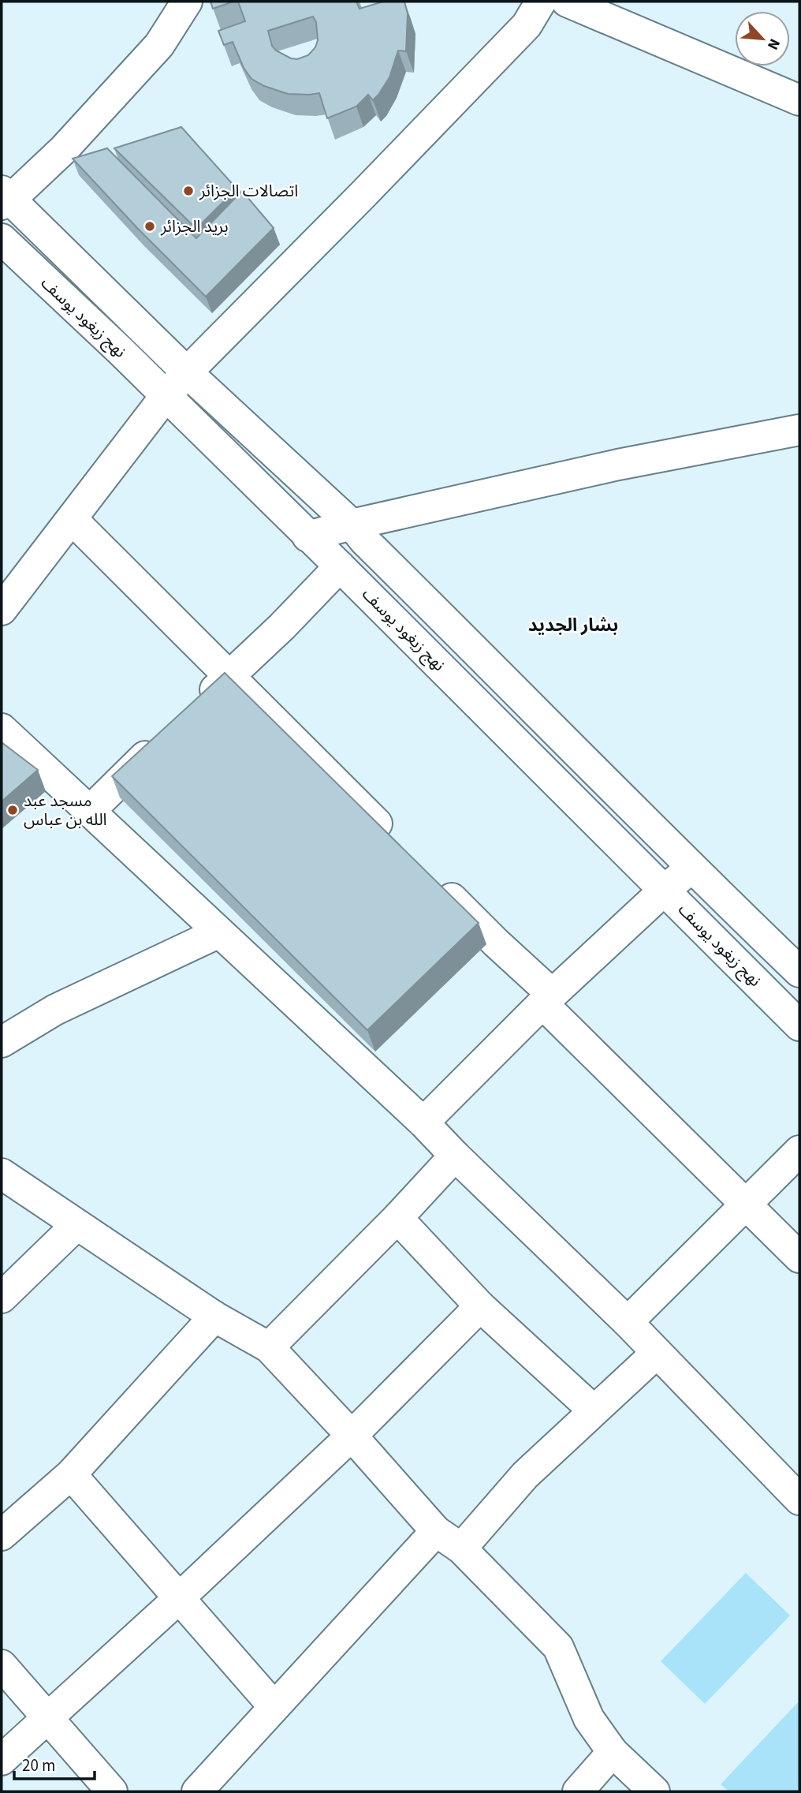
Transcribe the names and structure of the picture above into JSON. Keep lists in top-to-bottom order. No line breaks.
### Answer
{"streets":{"street":["نهج زيغود يوسف"]},"districts":["بشار الجديد"],"places":["اتصالات الجزائر","بريد الجزائر","مسجد عبد الله بن عباس"],"scale_bar":"20 m","north":"bottom right"}
